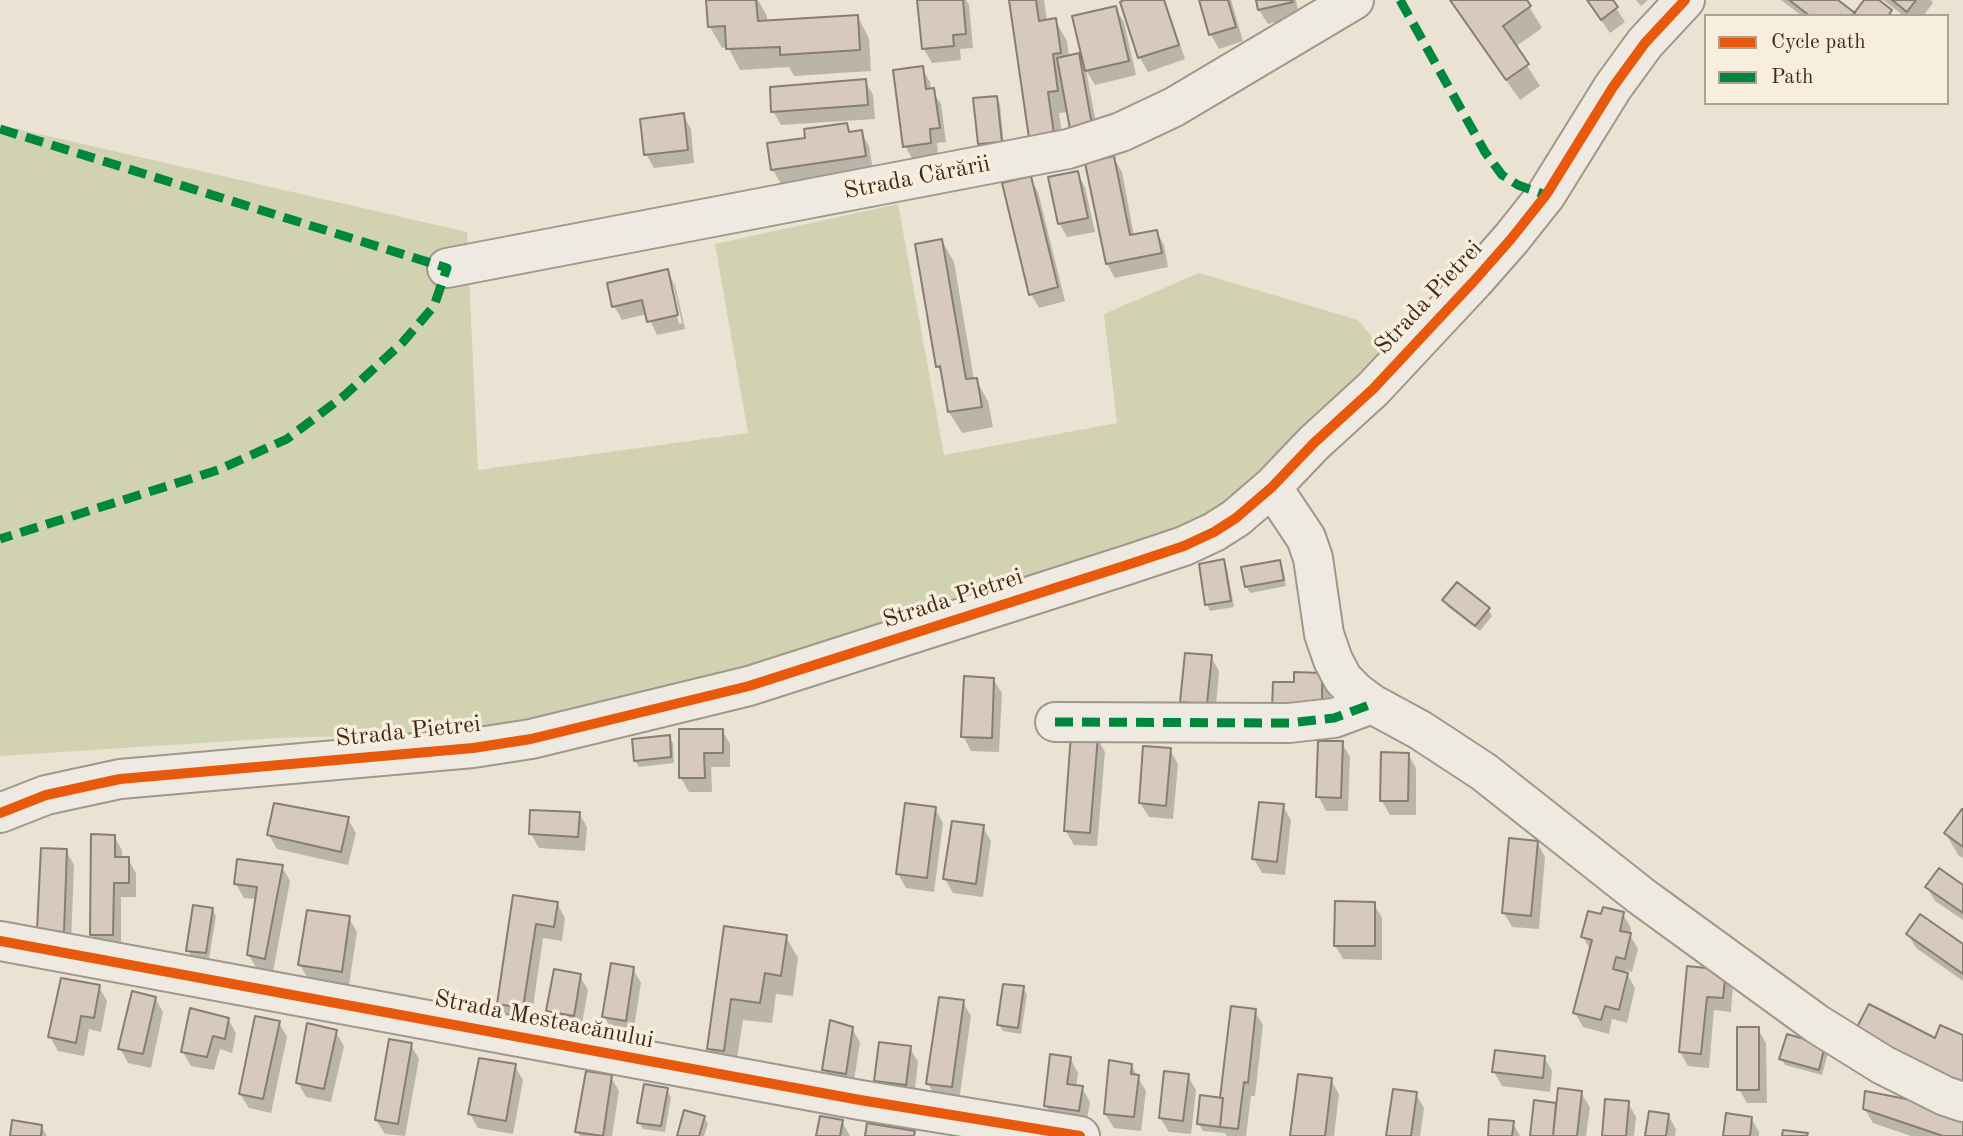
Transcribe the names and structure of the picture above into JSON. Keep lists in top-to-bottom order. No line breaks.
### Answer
{"streets":{"street":["Strada Cărării","Strada Pietrei","Strada Mesteacănului"]},"legend":["Cycle path","Path"]}
